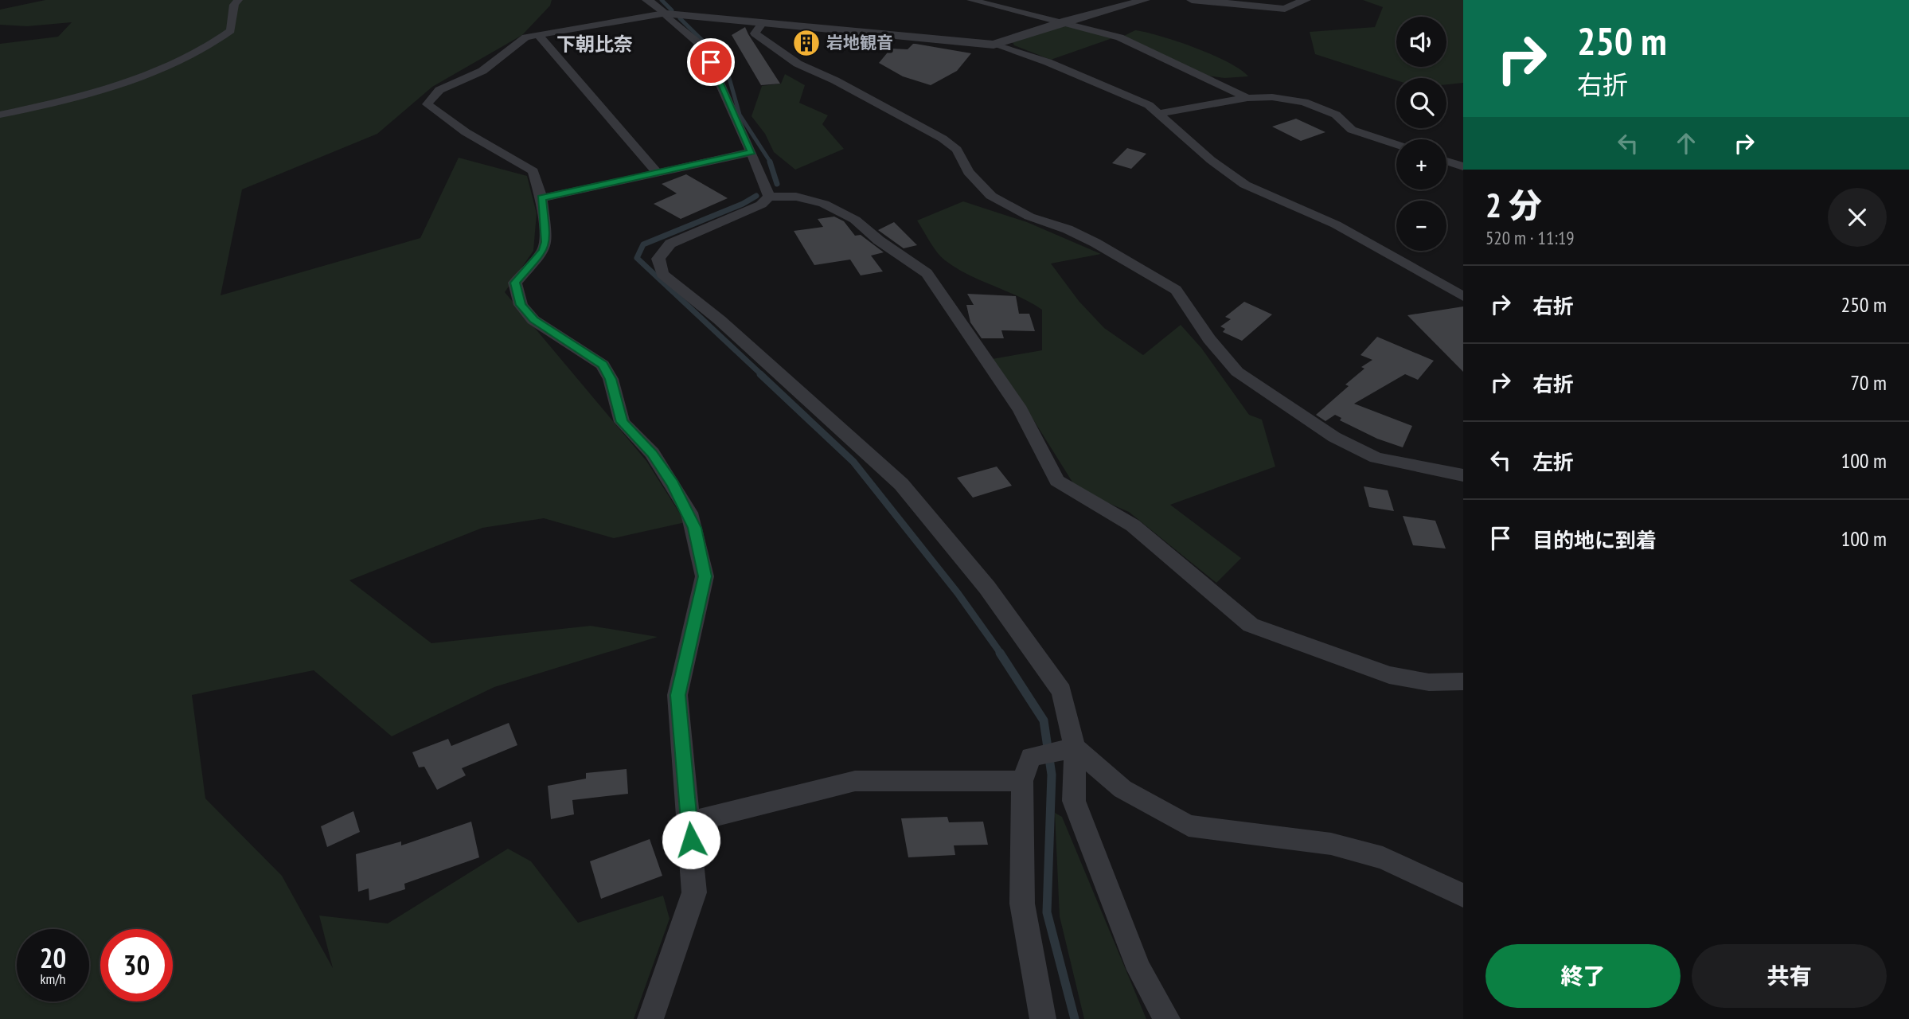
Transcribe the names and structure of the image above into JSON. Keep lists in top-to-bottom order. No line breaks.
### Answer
{"districts":["下朝比奈"],"places":{"building":["岩地観音"]},"page":{"turn":["250 m","右折"],"map_buttons":["+","−"],"heading":["2 分","520 m · 11:19"],"list":[{"name":"右折","value":"250 m"},{"name":"右折","value":"70 m"},{"name":"左折","value":"100 m"},{"name":"目的地に到着","value":"100 m"}],"speed":"20 km/h","limit":"30","buttons":["終了","共有"]}}
